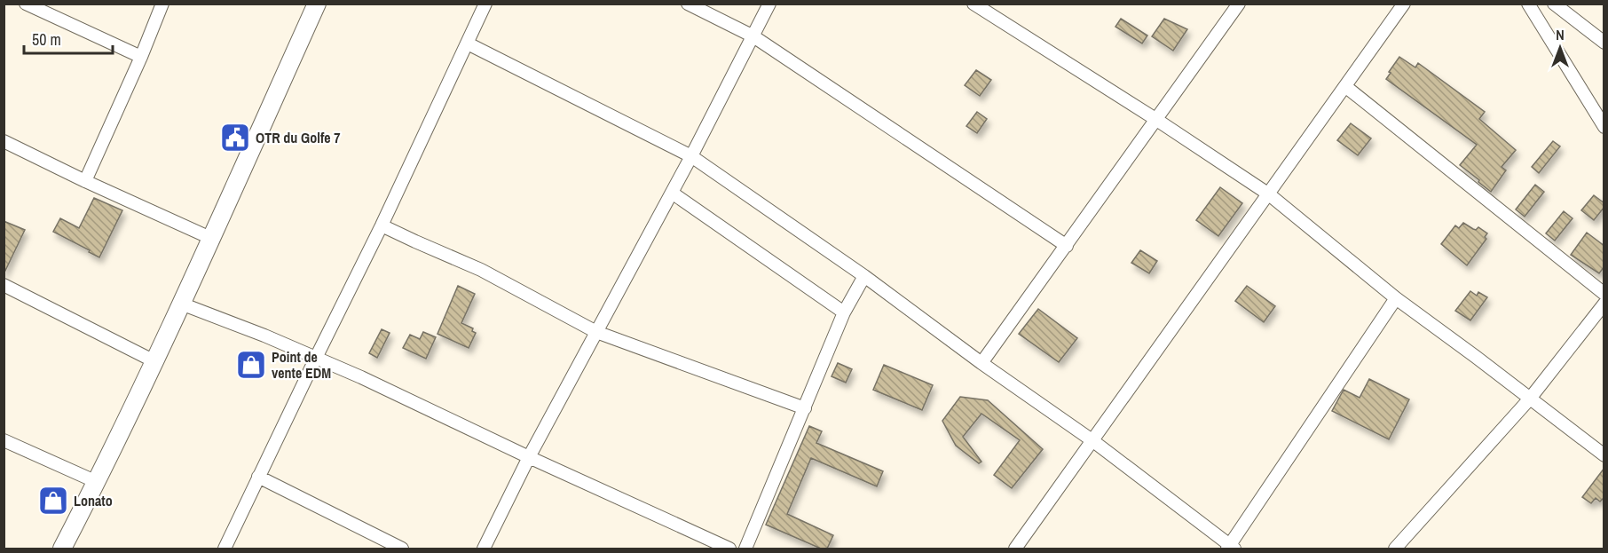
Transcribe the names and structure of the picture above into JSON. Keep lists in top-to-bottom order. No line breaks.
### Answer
{"places":{"public building":["OTR du Golfe 7"],"shop":["Point de vente EDM","Lonato"]},"scale_bar":"50 m","north":"top"}
